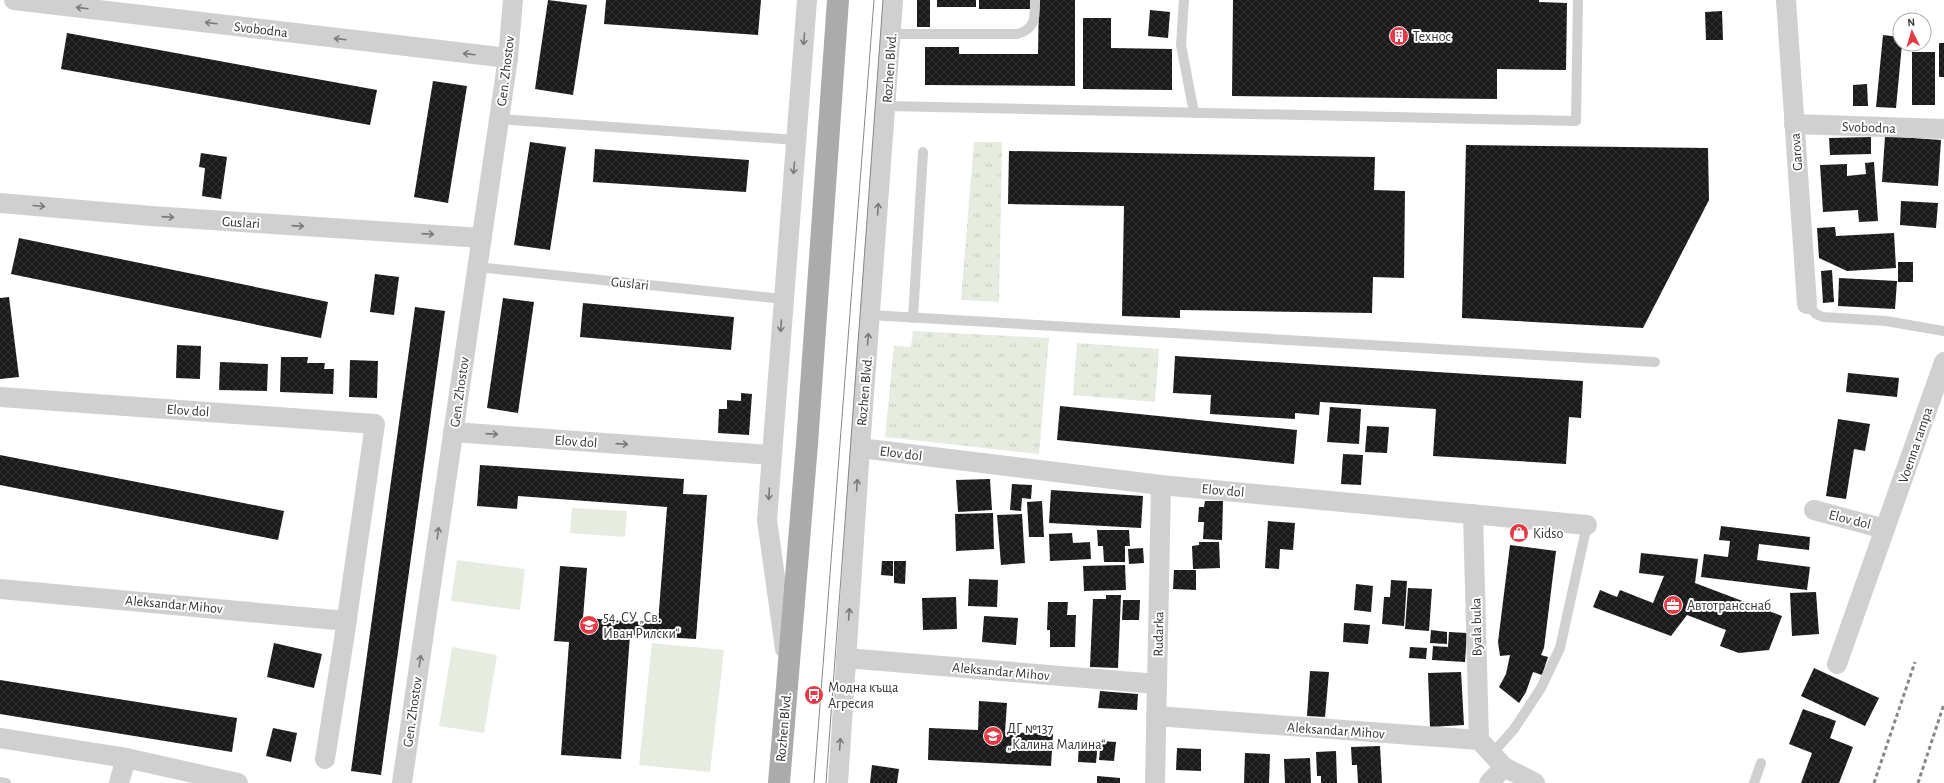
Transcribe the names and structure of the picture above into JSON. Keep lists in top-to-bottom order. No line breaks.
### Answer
{"streets":{"main road":["Rozhen Blvd."],"street":["Svobodna","Gen. Zhostov","Garova","Guslari","Elov dol","Voenna rampa","Aleksandar Mihov","Byala buka","Rudarka"]},"crossings":[["Svobodna","Gen. Zhostov"],["Svobodna","Garova"],["Rozhen Blvd.","Guslari"],["Rozhen Blvd.","Elov dol"],["Rozhen Blvd.","Aleksandar Mihov"],["Gen. Zhostov","Guslari"],["Gen. Zhostov","Elov dol"],["Elov dol","Voenna rampa"],["Elov dol","Aleksandar Mihov"],["Elov dol","Byala buka"],["Elov dol","Rudarka"],["Aleksandar Mihov","Byala buka"],["Aleksandar Mihov","Rudarka"]],"one_way":["Svobodna","Guslari"],"places":{"building":["Технос"],"shop":["Kidso"],"office":["Автотрансснаб"],"school or university":["54. СУ „Св. Иван Рилски“","ДГ №137 „Калина Малина“"],"bus stop":["Модна къща Агресия"]},"north":"top"}
